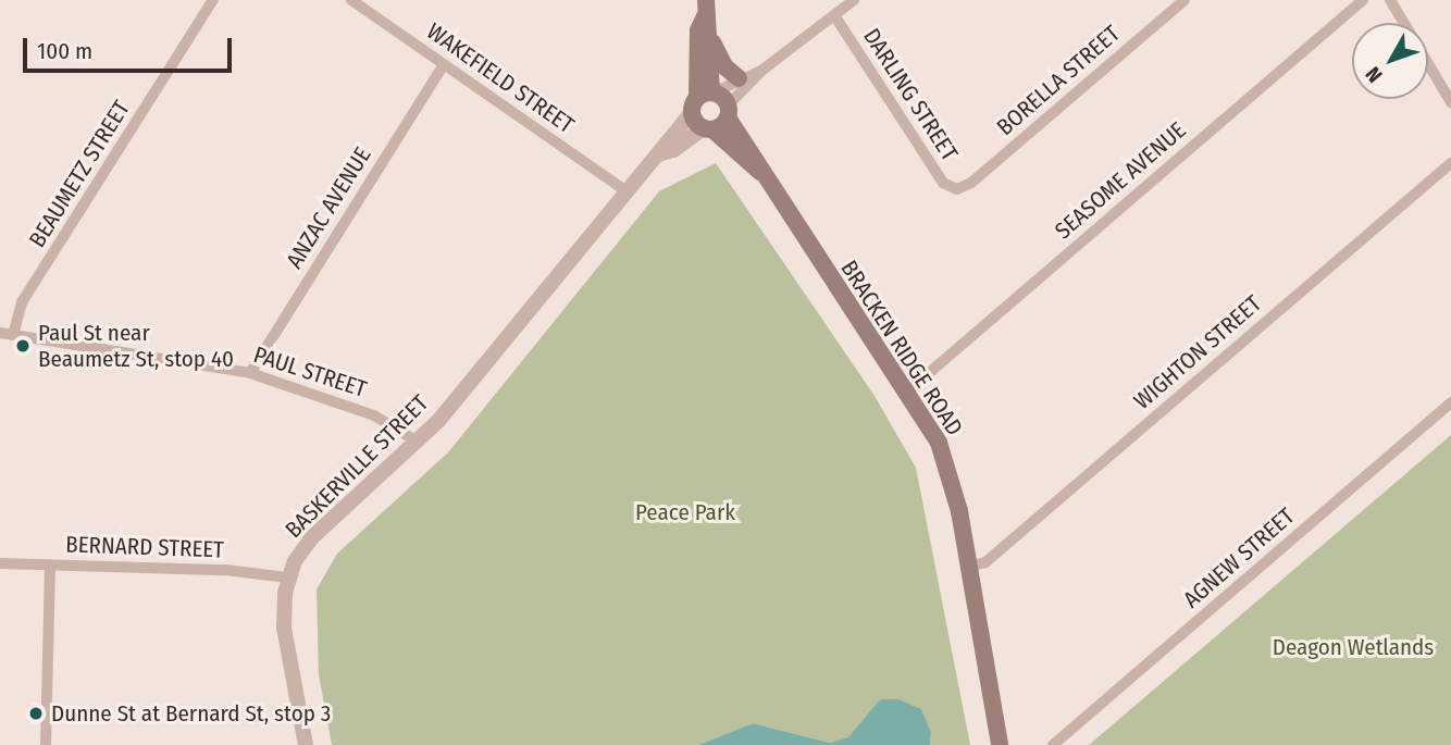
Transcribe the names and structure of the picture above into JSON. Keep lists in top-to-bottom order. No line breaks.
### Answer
{"streets":{"main road":["BRACKEN RIDGE ROAD"],"street":["WAKEFIELD STREET","BORELLA STREET","DARLING STREET","BEAUMETZ STREET","SEASOME AVENUE","ANZAC AVENUE","WIGHTON STREET","PAUL STREET","BASKERVILLE STREET","BERNARD STREET","AGNEW STREET"]},"crossings":[["WAKEFIELD STREET","ANZAC AVENUE"],["WAKEFIELD STREET","BASKERVILLE STREET"],["BORELLA STREET","DARLING STREET"],["BEAUMETZ STREET","PAUL STREET"],["SEASOME AVENUE","BRACKEN RIDGE ROAD"],["ANZAC AVENUE","PAUL STREET"],["BRACKEN RIDGE ROAD","WIGHTON STREET"],["BRACKEN RIDGE ROAD","BASKERVILLE STREET"],["PAUL STREET","BASKERVILLE STREET"],["BASKERVILLE STREET","BERNARD STREET"]],"parks":["Peace Park","Deagon Wetlands"],"places":["Paul St near Beaumetz St, stop 40","Dunne St at Bernard St, stop 3"],"scale_bar":"100 m","north":"bottom left"}
